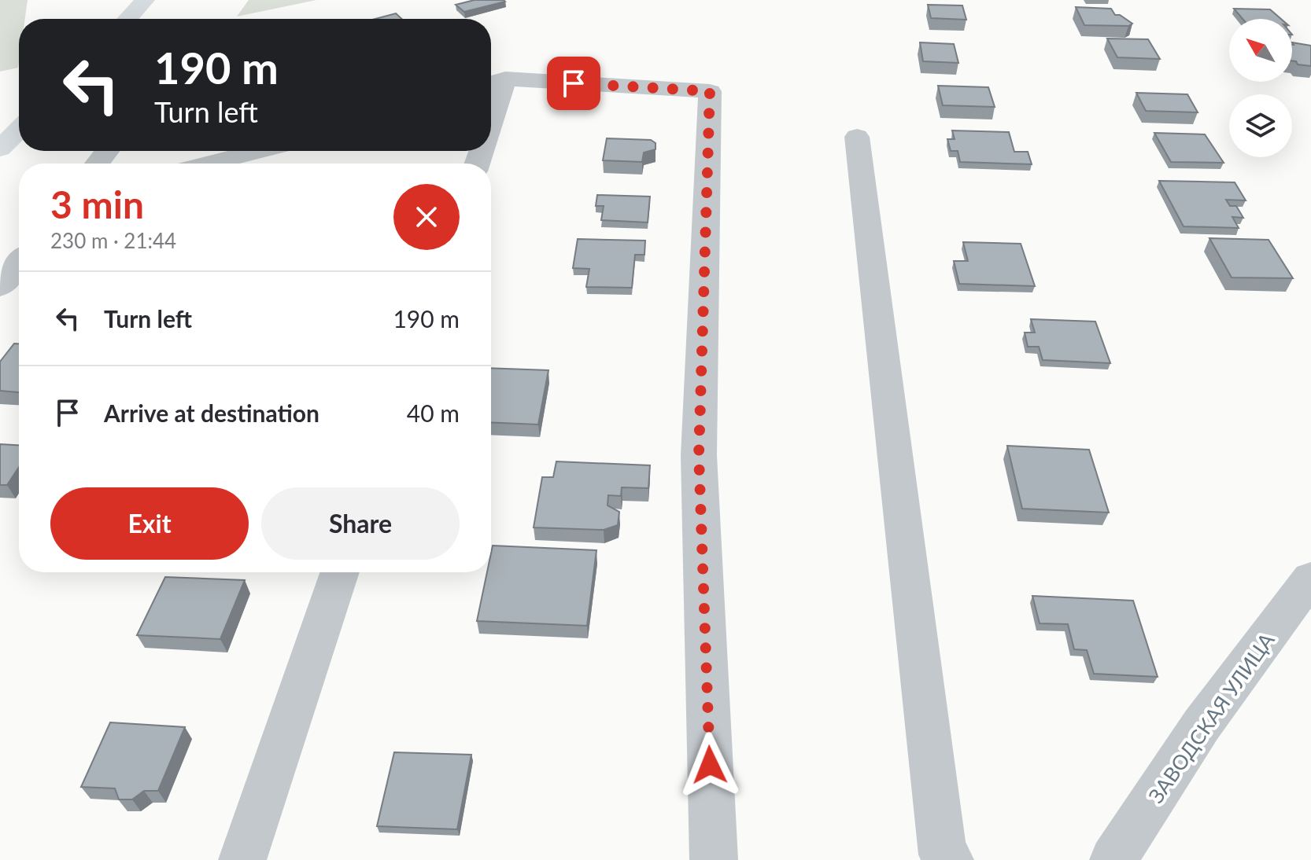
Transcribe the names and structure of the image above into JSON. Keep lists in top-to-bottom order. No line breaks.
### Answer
{"streets":{"street":["ЗАВОДСКАЯ УЛИЦА"]},"north":"top left","page":{"turn":["190 m","Turn left"],"heading":["3 min","230 m · 21:44"],"list":[{"name":"Turn left","value":"190 m"},{"name":"Arrive at destination","value":"40 m"}],"buttons":["Exit","Share"]}}
